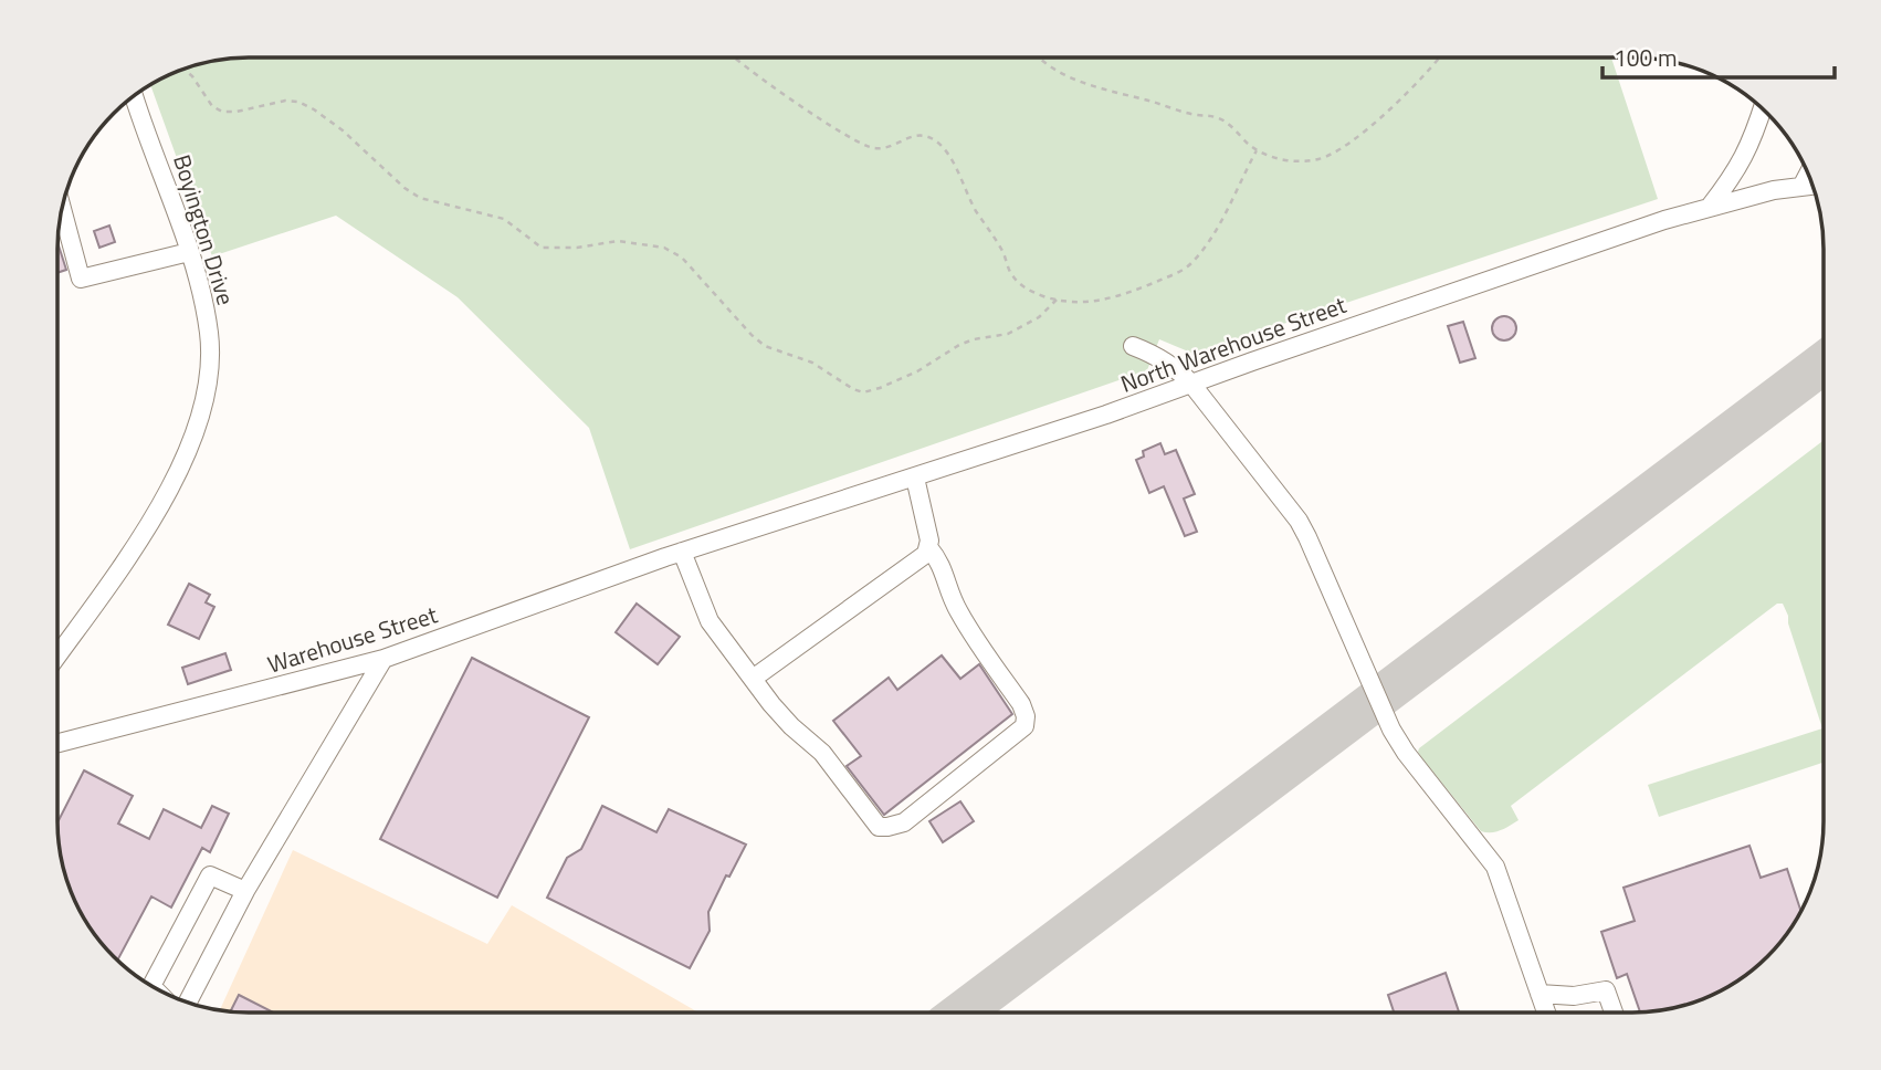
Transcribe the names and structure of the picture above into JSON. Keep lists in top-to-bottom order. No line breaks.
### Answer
{"streets":{"street":["Boyington Drive","North Warehouse Street","Warehouse Street"]},"crossings":[["North Warehouse Street","Warehouse Street"]],"scale_bar":"100 m"}
